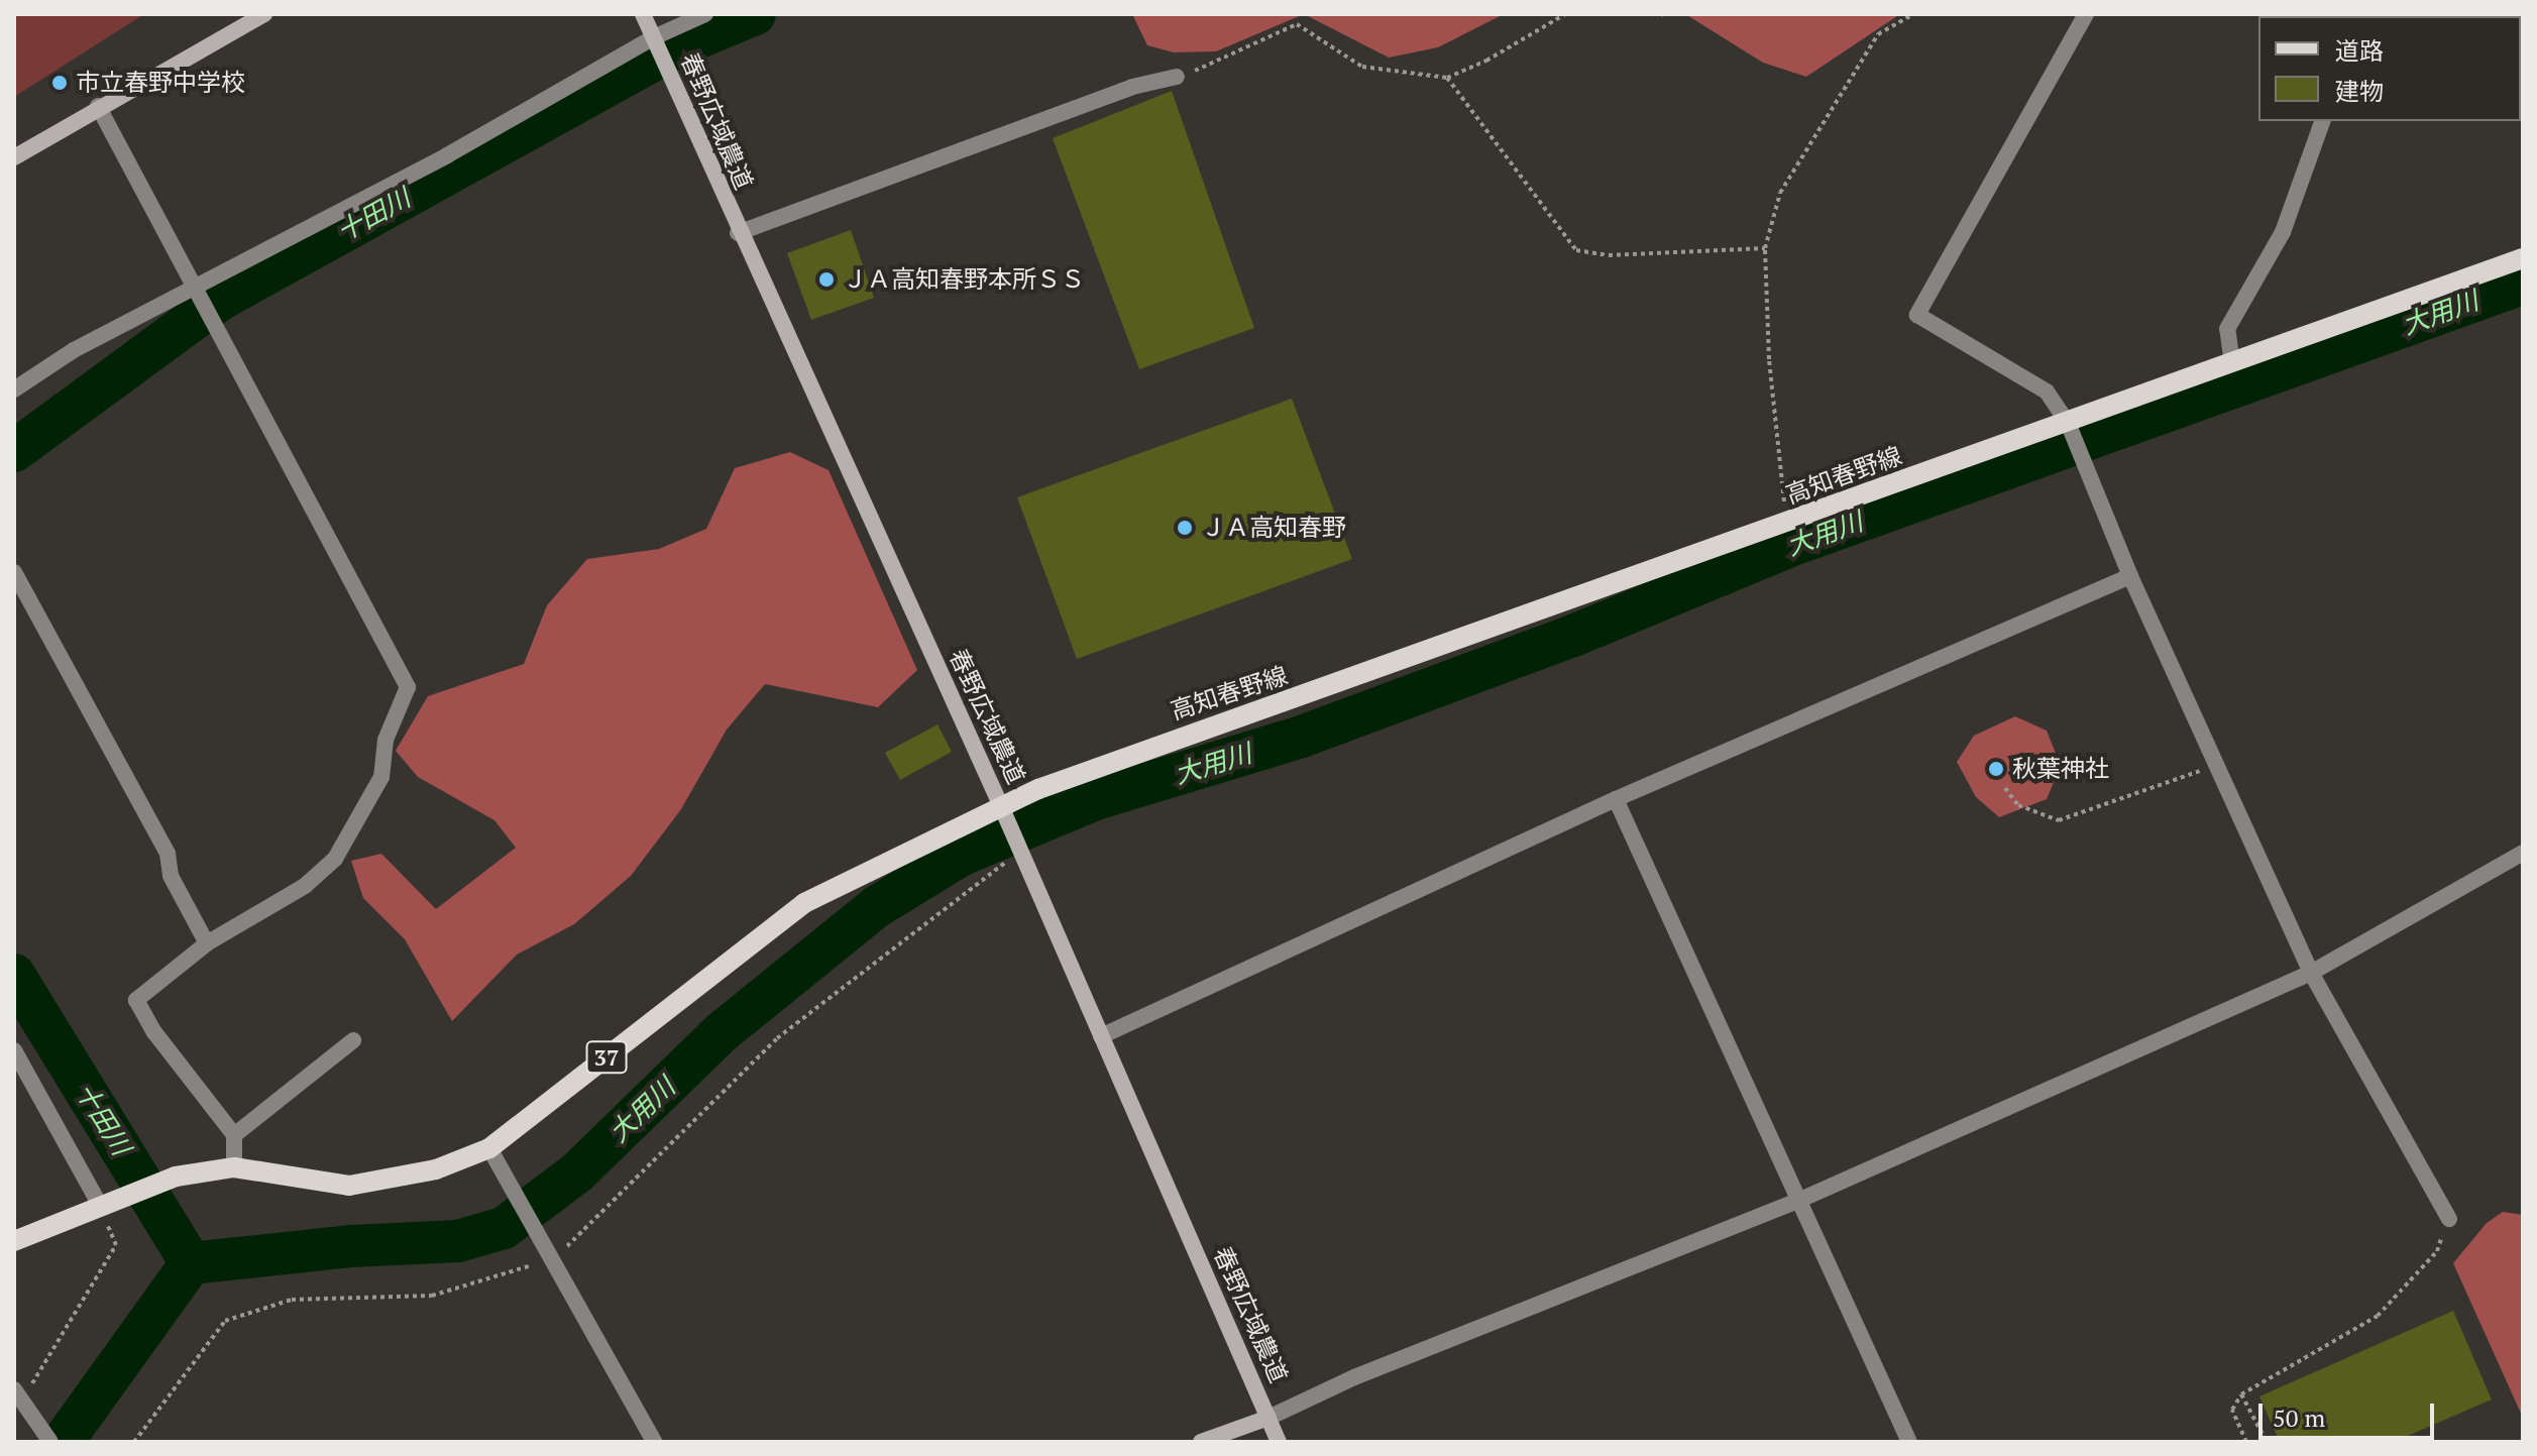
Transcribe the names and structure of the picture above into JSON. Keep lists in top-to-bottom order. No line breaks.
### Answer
{"streets":{"main road":["高知春野線","37"],"street":["春野広域農道"]},"crossings":[["春野広域農道","高知春野線"]],"water":["十田川","大用川"],"places":["市立春野中学校","ＪＡ高知春野本所ＳＳ","ＪＡ高知春野","秋葉神社"],"legend":["道路","建物"],"scale_bar":"50 m"}
